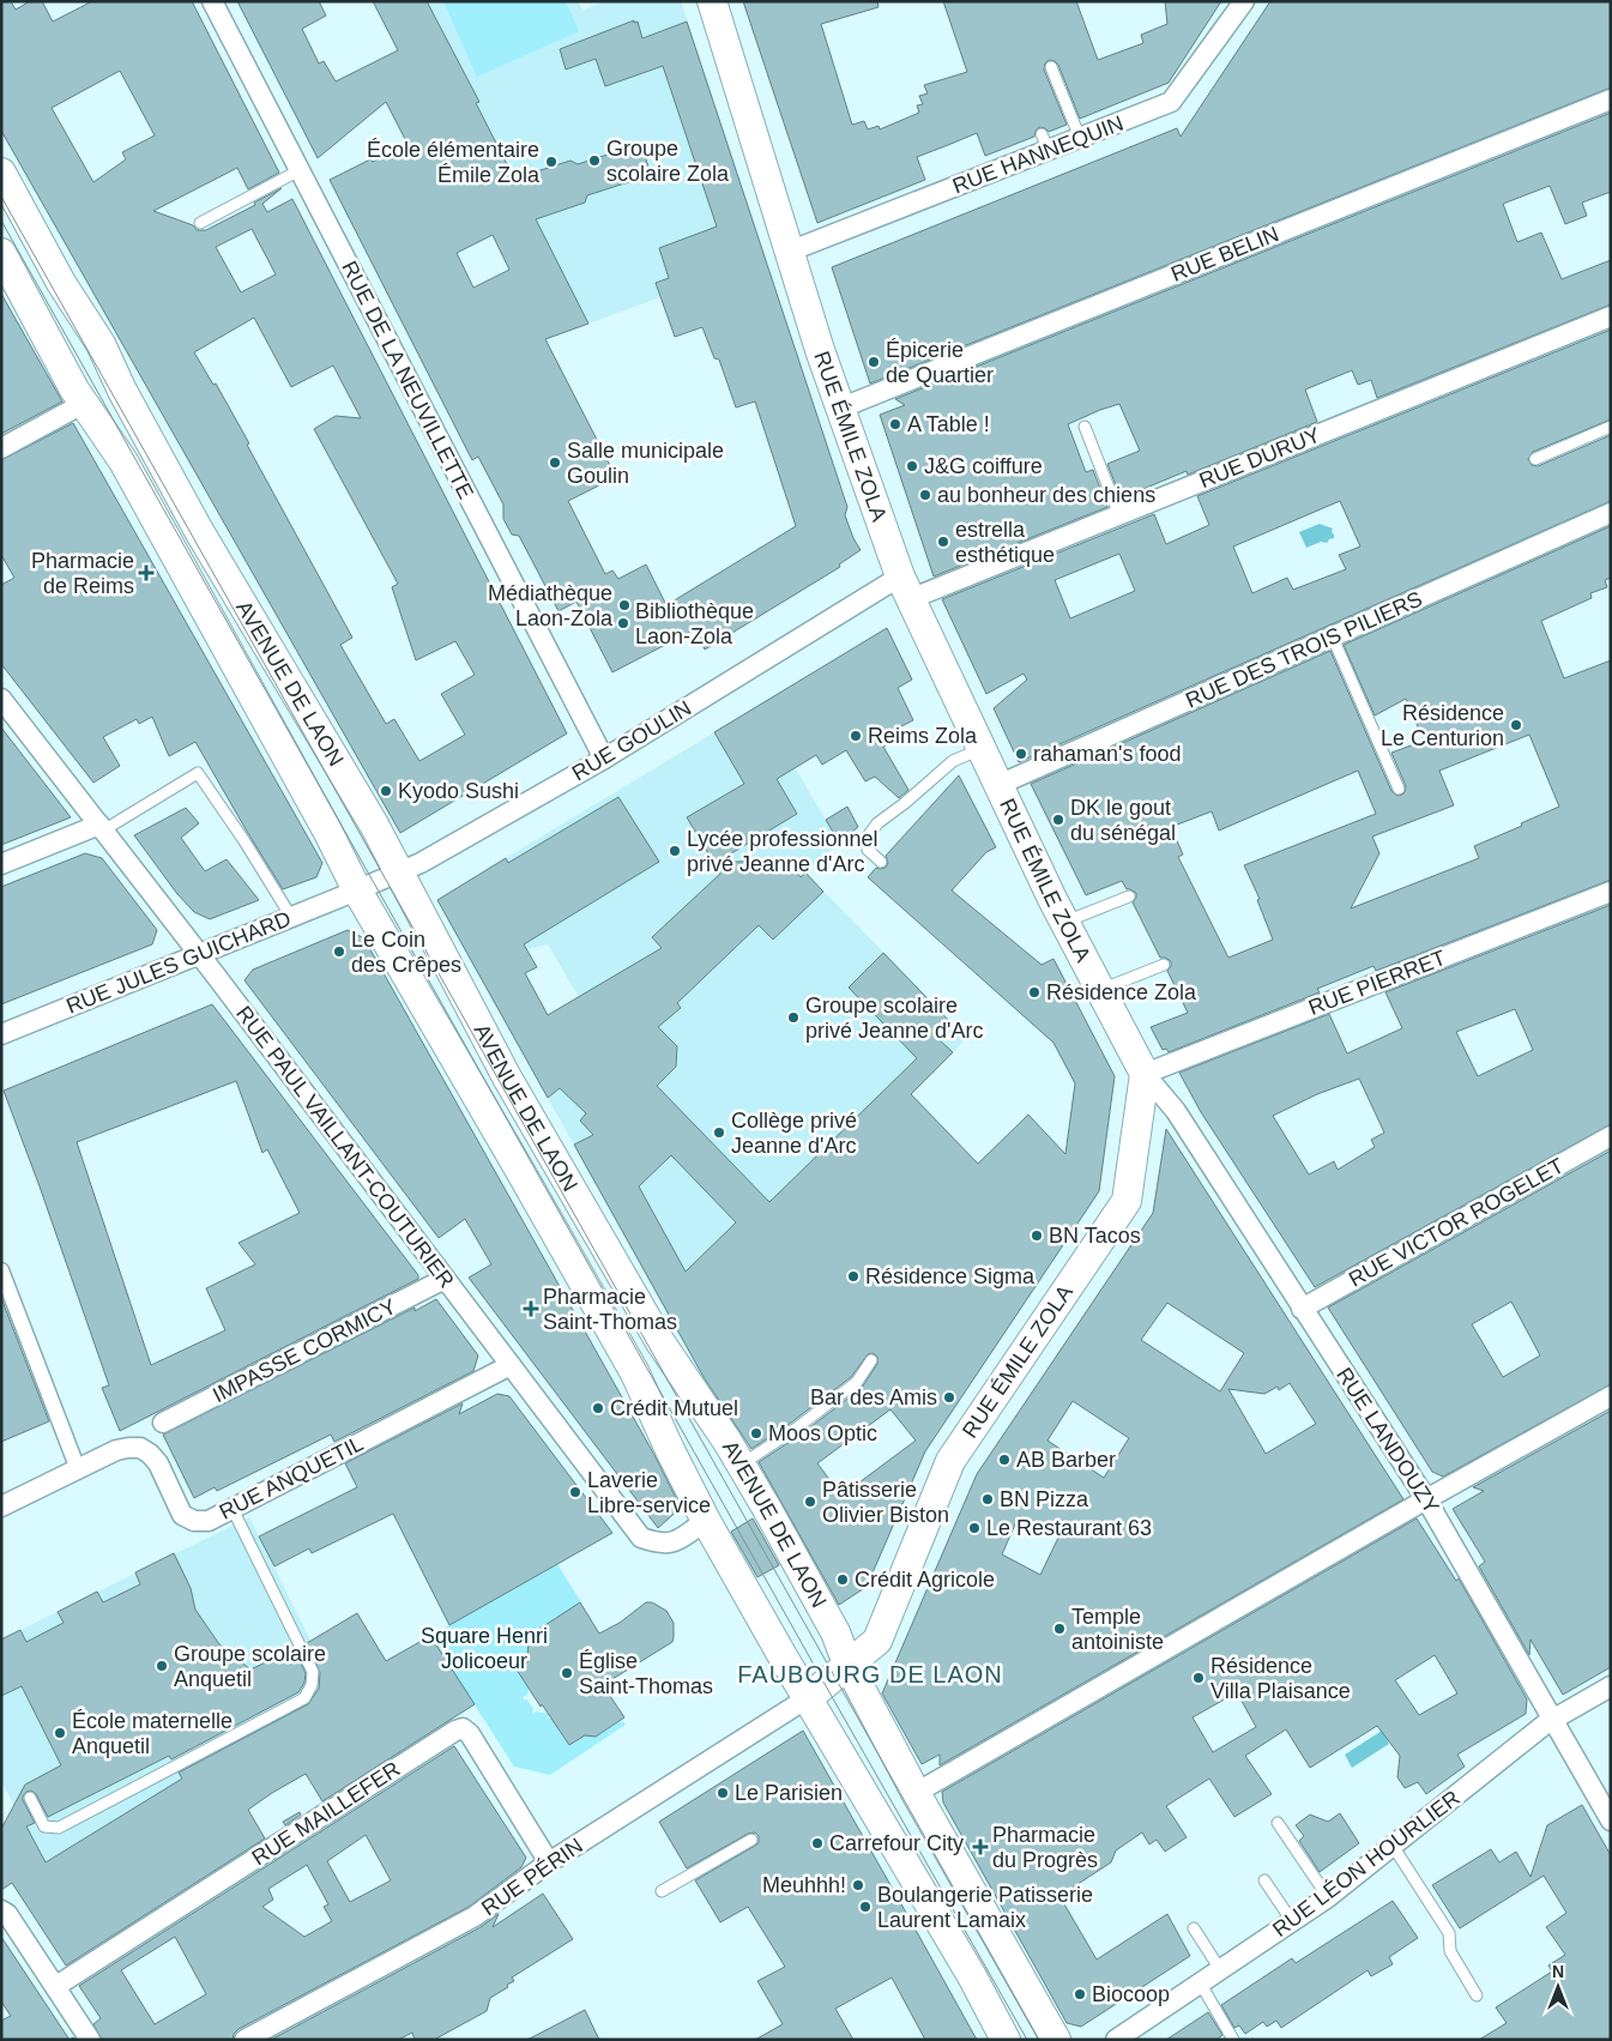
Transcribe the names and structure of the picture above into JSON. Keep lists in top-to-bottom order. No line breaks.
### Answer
{"streets":{"main road":["RUE ÉMILE ZOLA","AVENUE DE LAON"],"street":["RUE HANNEQUIN","RUE BELIN","RUE DE LA NEUVILLETTE","RUE DURUY","RUE DES TROIS PILIERS","RUE GOULIN","RUE JULES GUICHARD","RUE PIERRET","RUE PAUL VAILLANT-COUTURIER","RUE VICTOR ROGELET","IMPASSE CORMICY","RUE LANDOUZY","RUE ANQUETIL","RUE MAILLEFER","RUE LÉON HOURLIER","RUE PÉRIN"]},"crossings":[["RUE HANNEQUIN","RUE ÉMILE ZOLA"],["RUE BELIN","RUE ÉMILE ZOLA"],["RUE DE LA NEUVILLETTE","RUE GOULIN"],["RUE ÉMILE ZOLA","RUE DURUY"],["RUE ÉMILE ZOLA","RUE DES TROIS PILIERS"],["RUE ÉMILE ZOLA","AVENUE DE LAON"],["RUE ÉMILE ZOLA","RUE GOULIN"],["RUE ÉMILE ZOLA","RUE PIERRET"],["RUE ÉMILE ZOLA","RUE LANDOUZY"],["RUE ÉMILE ZOLA","RUE PÉRIN"],["RUE DURUY","RUE GOULIN"],["AVENUE DE LAON","RUE GOULIN"],["AVENUE DE LAON","RUE JULES GUICHARD"],["AVENUE DE LAON","RUE PAUL VAILLANT-COUTURIER"],["AVENUE DE LAON","RUE PÉRIN"],["RUE GOULIN","RUE JULES GUICHARD"],["RUE JULES GUICHARD","RUE PAUL VAILLANT-COUTURIER"],["RUE PIERRET","RUE LANDOUZY"],["RUE PAUL VAILLANT-COUTURIER","IMPASSE CORMICY"],["RUE PAUL VAILLANT-COUTURIER","RUE ANQUETIL"],["RUE VICTOR ROGELET","RUE LANDOUZY"],["RUE LANDOUZY","RUE LÉON HOURLIER"],["RUE MAILLEFER","RUE PÉRIN"]],"districts":["FAUBOURG DE LAON"],"parks":["Square Henri Jolicoeur"],"places":{"other":["Groupe scolaire Zola","École élémentaire Émile Zola","Épicerie de Quartier","A Table !","Salle municipale Goulin","J&G coiffure","au bonheur des chiens","estrella esthétique","Médiathèque Laon-Zola","Bibliothèque Laon-Zola","Résidence Le Centurion","Reims Zola","rahaman's food","Kyodo Sushi","DK le gout du sénégal","Lycée professionnel privé Jeanne d'Arc","Le Coin des Crêpes","Résidence Zola","Groupe scolaire privé Jeanne d'Arc","Collège privé Jeanne d'Arc","BN Tacos","Résidence Sigma","Bar des Amis","Crédit Mutuel","Moos Optic","AB Barber","Laverie Libre-service","BN Pizza","Pâtisserie Olivier Biston","Le Restaurant 63","Crédit Agricole","Temple antoiniste","Groupe scolaire Anquetil","Église Saint-Thomas","Résidence Villa Plaisance","École maternelle Anquetil","Le Parisien","Carrefour City","Meuhhh!","Boulangerie Patisserie Laurent Lamaix","Biocoop"],"health":["Pharmacie de Reims","Pharmacie Saint-Thomas","Pharmacie du Progrès"]},"north":"top"}
